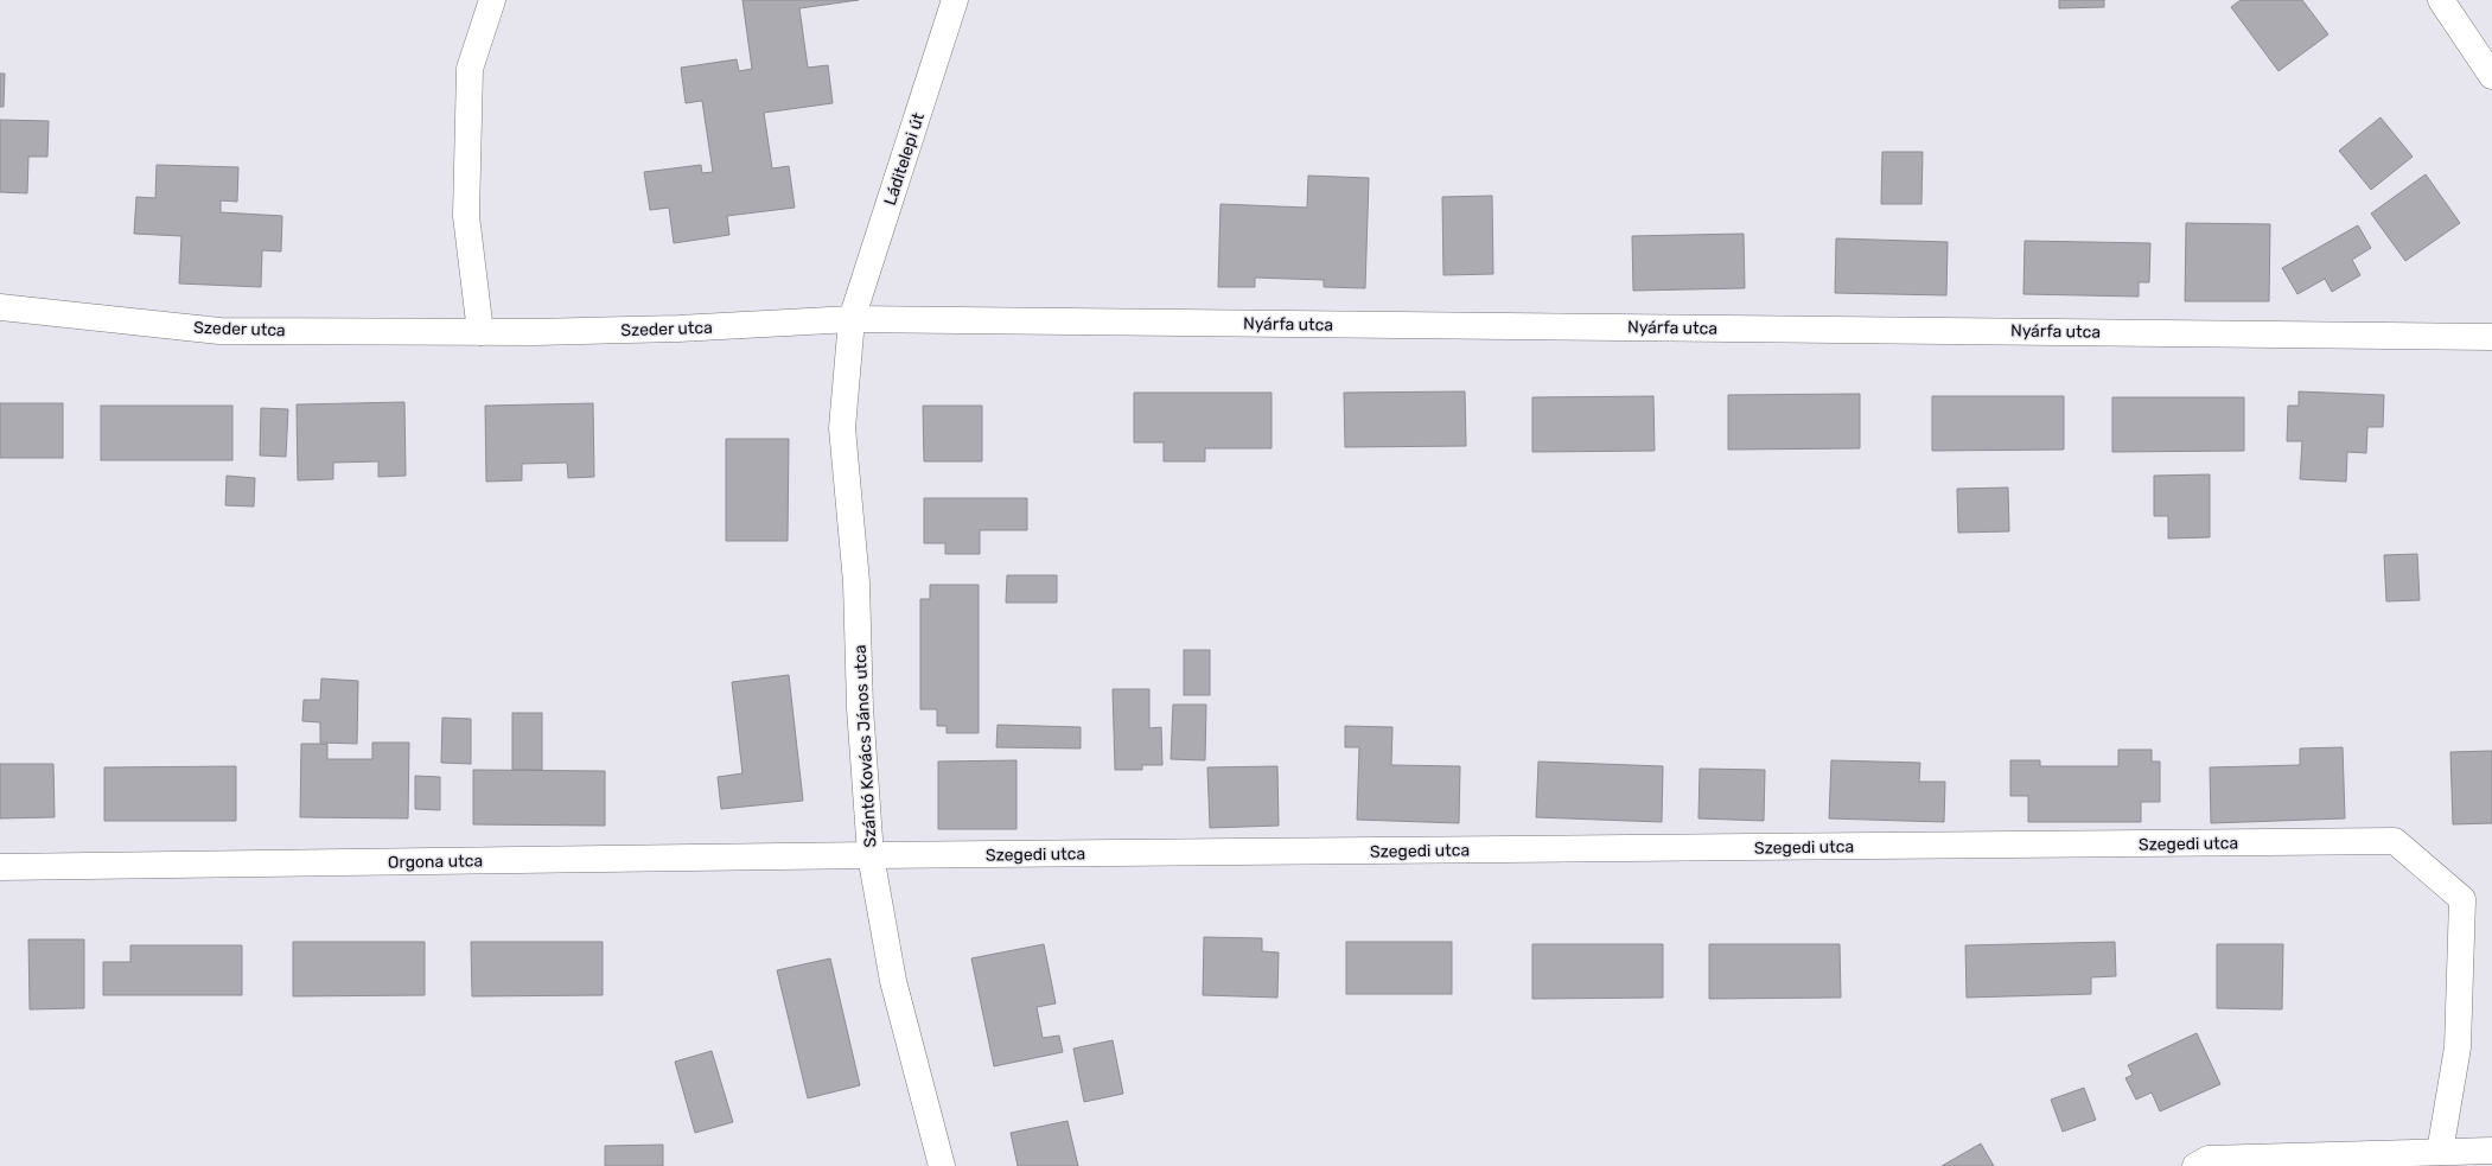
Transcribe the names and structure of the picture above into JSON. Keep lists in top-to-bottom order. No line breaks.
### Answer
{"streets":{"street":["Láditelepi út","Nyárfa utca","Szeder utca","Szántó Kovács János utca","Szegedi utca","Orgona utca"]},"crossings":[["Láditelepi út","Nyárfa utca"],["Láditelepi út","Szeder utca"],["Láditelepi út","Szántó Kovács János utca"],["Nyárfa utca","Szeder utca"],["Nyárfa utca","Szántó Kovács János utca"],["Szeder utca","Szántó Kovács János utca"],["Szántó Kovács János utca","Szegedi utca"],["Szántó Kovács János utca","Orgona utca"],["Szegedi utca","Orgona utca"]]}
